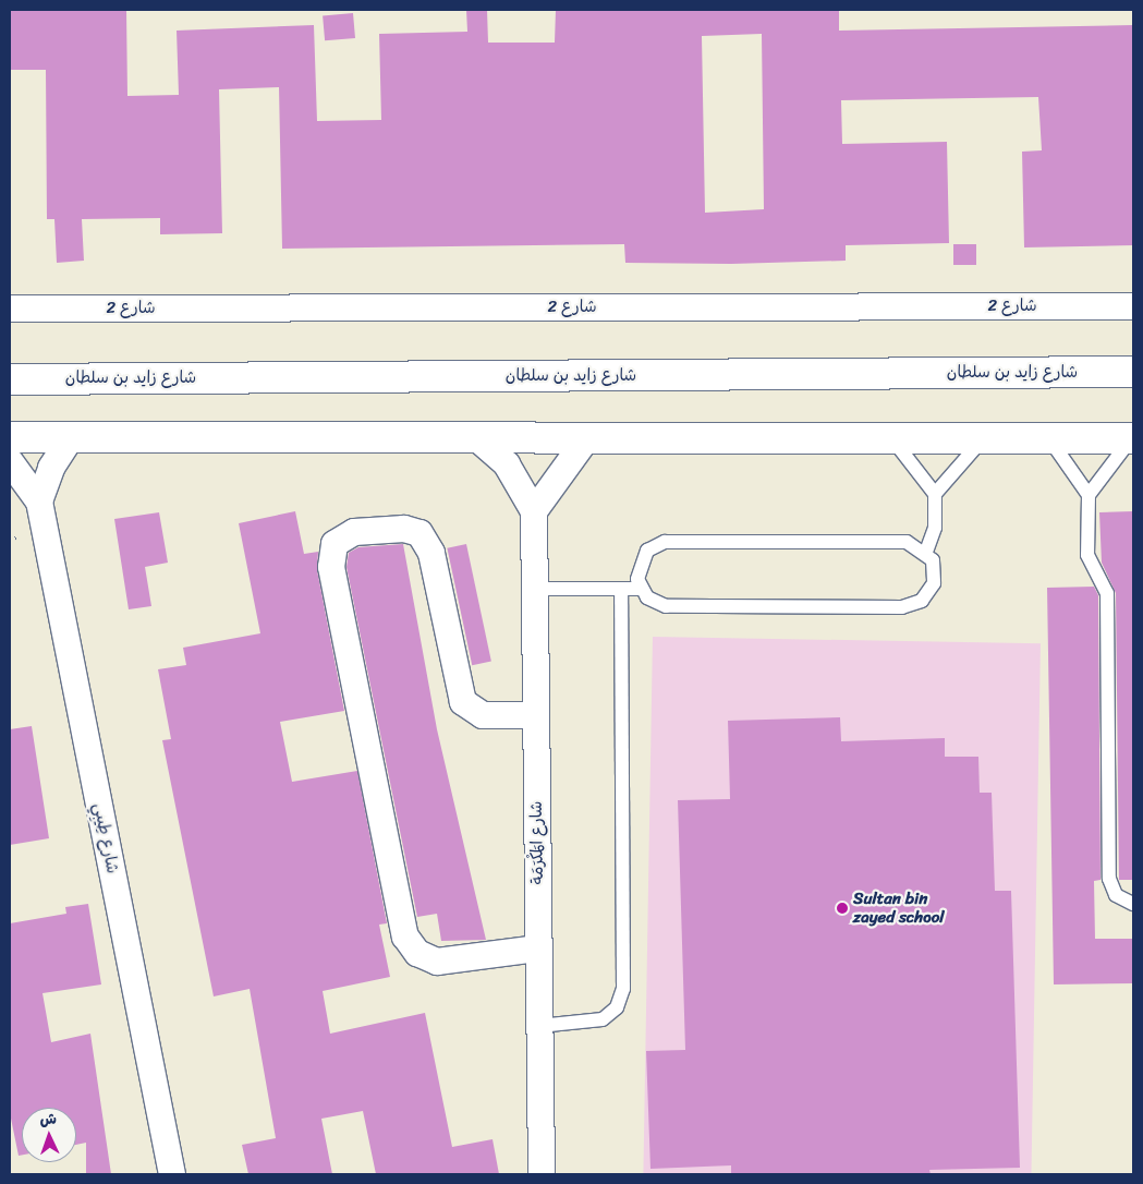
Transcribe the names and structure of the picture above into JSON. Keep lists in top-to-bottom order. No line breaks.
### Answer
{"streets":{"main road":["شارع زايد بن سلطان"],"street":["شارع 2","شارع طِيبِي","شارع المَكْرَمَة"]},"places":["Sultan bin zayed school"],"north":"top"}
